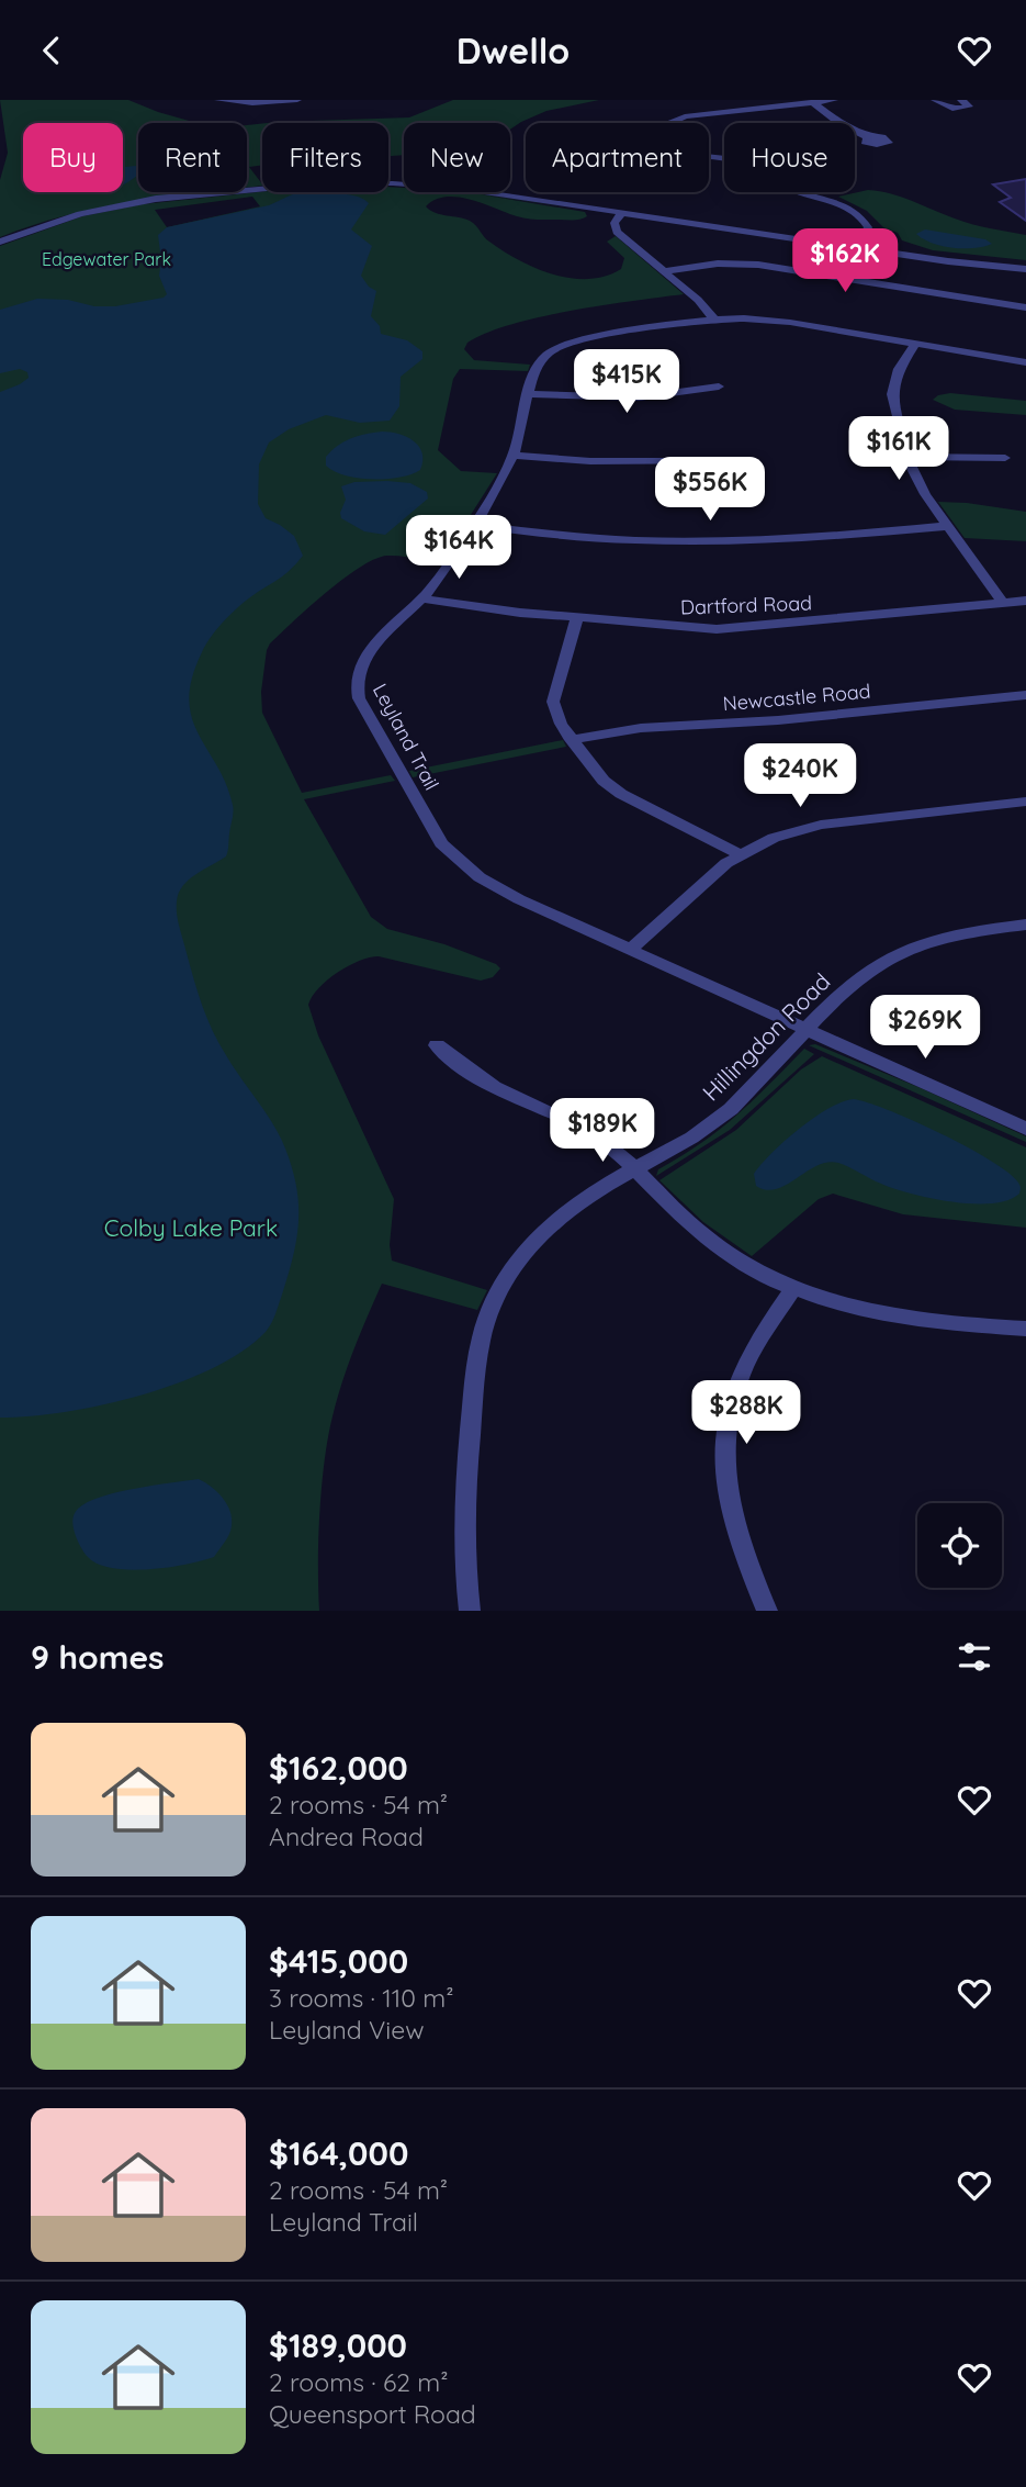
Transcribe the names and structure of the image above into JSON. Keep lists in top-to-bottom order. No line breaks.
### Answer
{"streets":{"street":["Dartford Road","Newcastle Road","Leyland Trail","Hillingdon Road"]},"crossings":[["Dartford Road","Leyland Trail"],["Leyland Trail","Hillingdon Road"]],"parks":["Edgewater Park","Colby Lake Park"],"page":{"header":"Dwello","chip":["Buy","Rent","Filters","New","Apartment","House"],"price":["$162K","$415K","$161K","$556K","$164K","$240K","$269K","$189K","$288K"],"heading":"9 homes","list":[{"name":"$162,000","note":"2 rooms · 54 m² · Andrea Road"},{"name":"$415,000","note":"3 rooms · 110 m² · Leyland View"},{"name":"$164,000","note":"2 rooms · 54 m² · Leyland Trail"},{"name":"$189,000","note":"2 rooms · 62 m² · Queensport Road"}]}}
